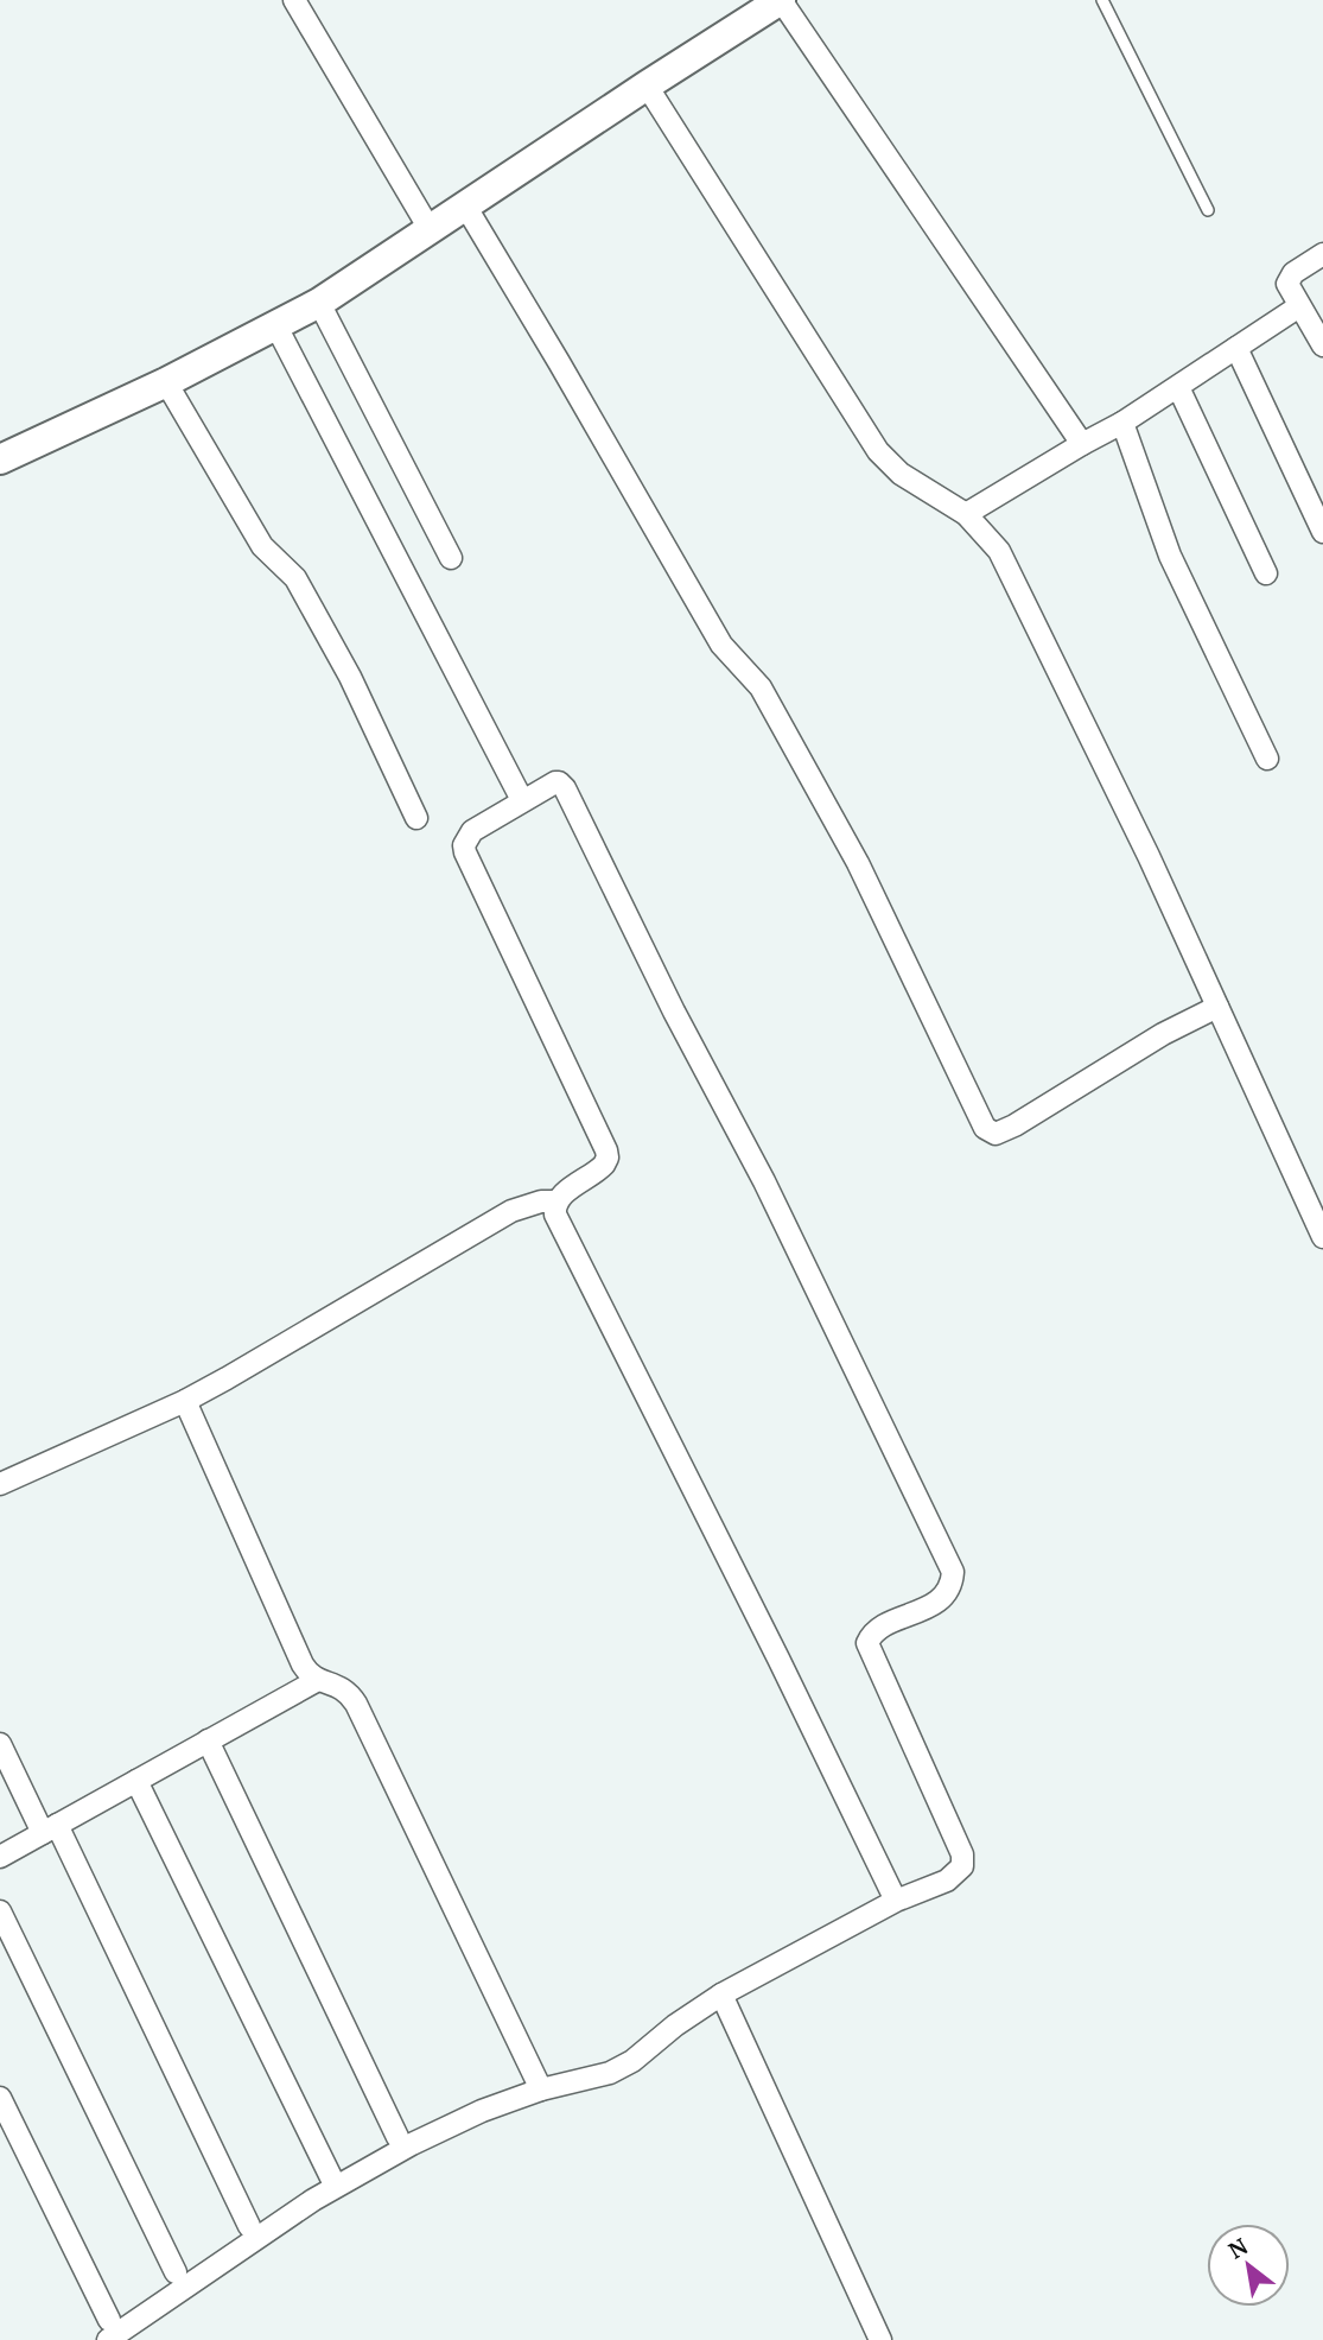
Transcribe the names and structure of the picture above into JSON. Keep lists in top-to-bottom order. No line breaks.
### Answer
{"north":"top left"}
